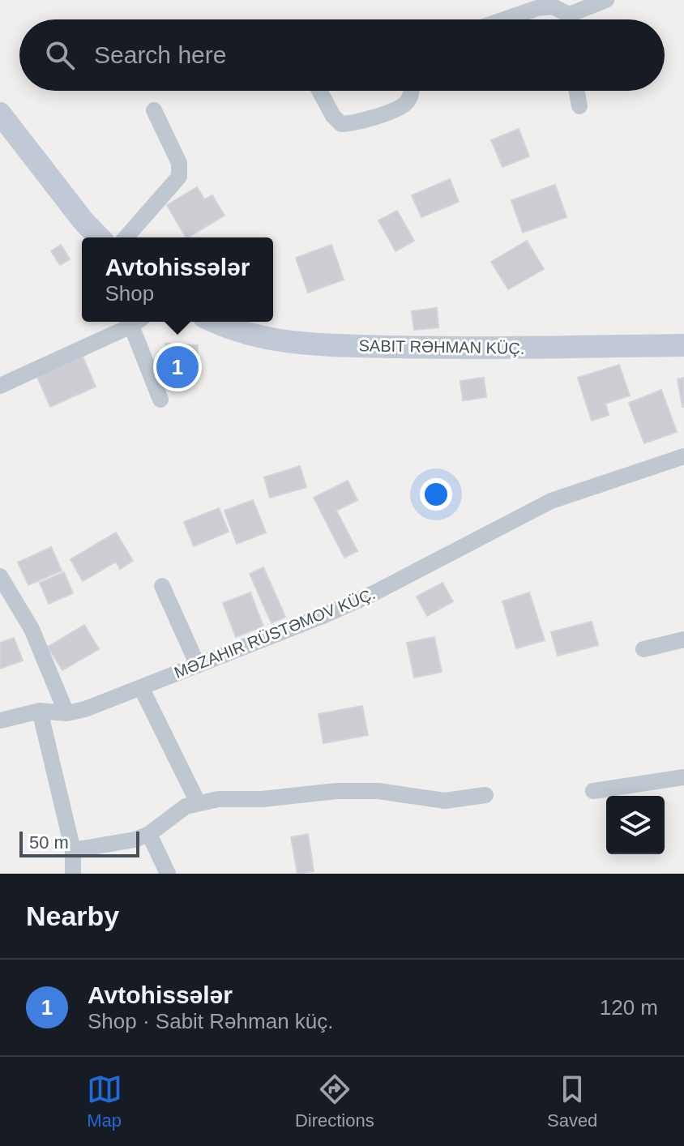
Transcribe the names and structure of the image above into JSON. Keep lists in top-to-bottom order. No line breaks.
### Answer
{"streets":{"main road":["SABIT RƏHMAN KÜÇ."],"street":["MƏZAHIR RÜSTƏMOV KÜÇ."]},"scale_bar":"50 m","page":{"search":"Search here","popup":["Avtohissələr","Shop"],"pins":"1","scale":"50 m","heading":"Nearby","list":[{"mark":"1","name":"Avtohissələr","note":"Shop · Sabit Rəhman küç.","value":"120 m"}],"nav":["Map","Directions","Saved"]}}
